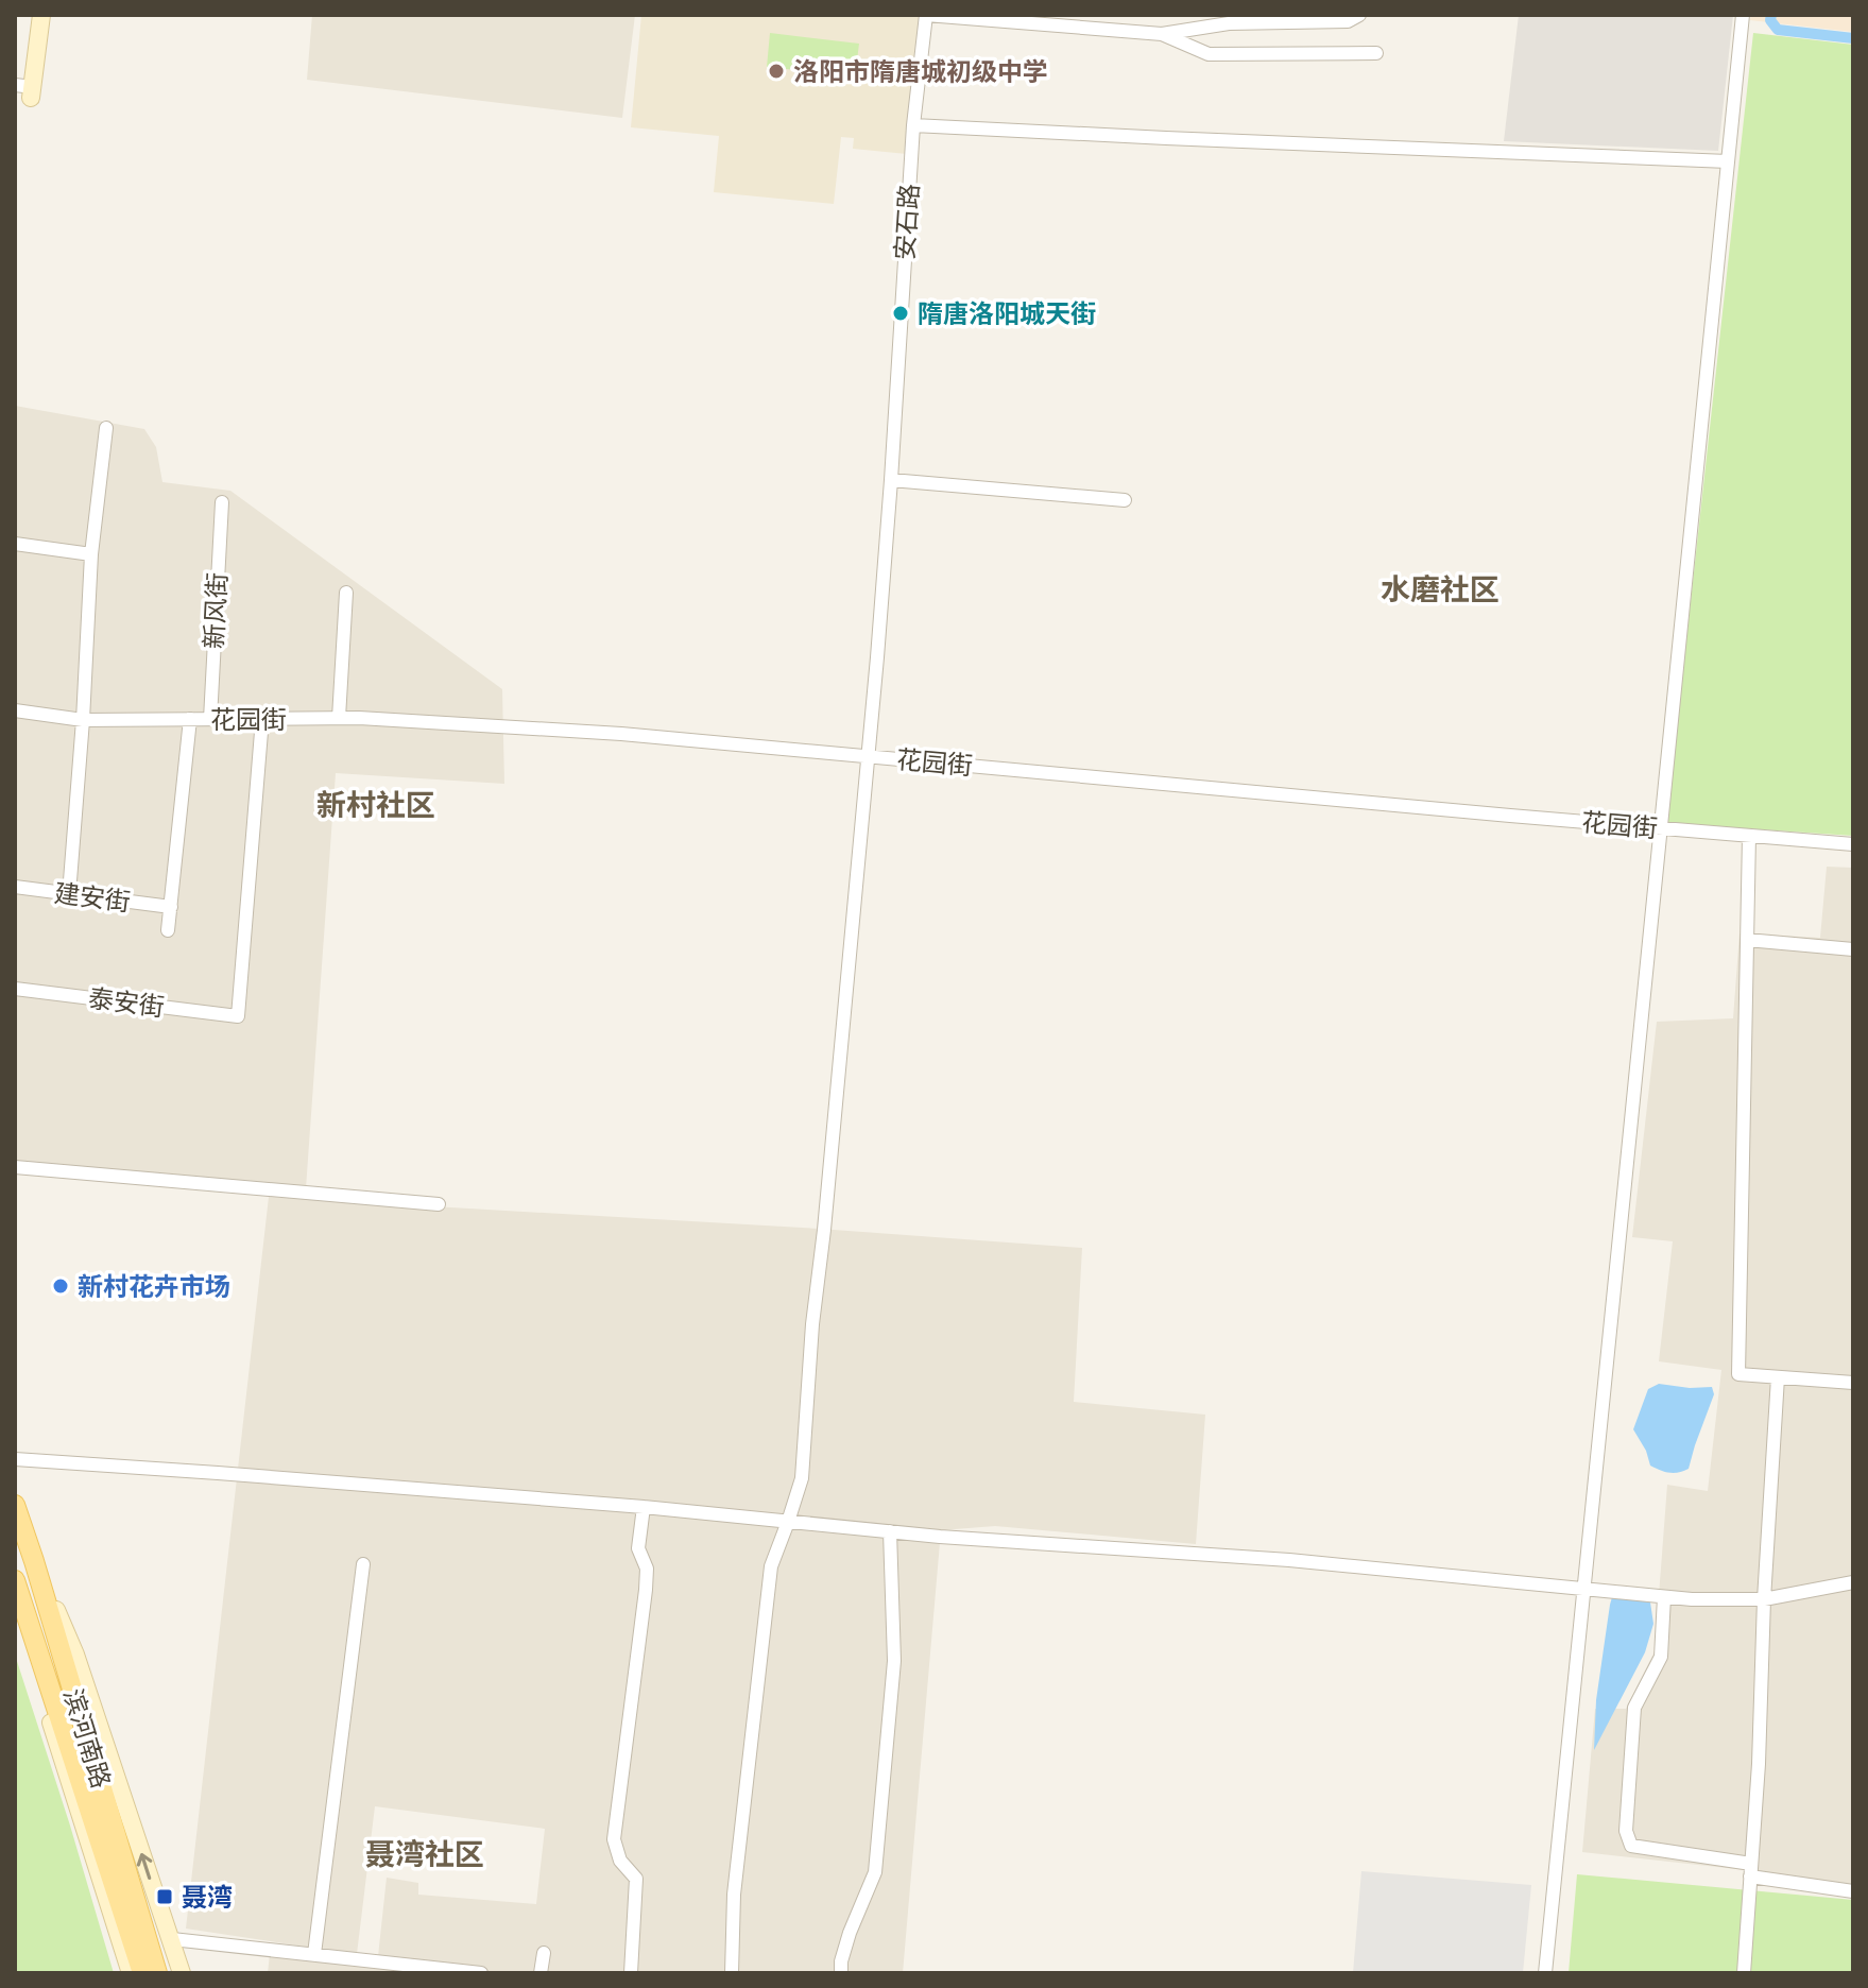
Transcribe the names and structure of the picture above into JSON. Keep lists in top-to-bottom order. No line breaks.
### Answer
{"streets":{"main road":["滨河南路"],"street":["安石路","新风街","花园街","建安街","泰安街"]},"crossings":[["安石路","花园街"],["新风街","花园街"],["花园街","泰安街"]],"districts":["水磨社区","新村社区","聂湾社区"],"places":{"other":["洛阳市隋唐城初级中学","隋唐洛阳城天街","新村花卉市场"],"transit":["聂湾"]}}
